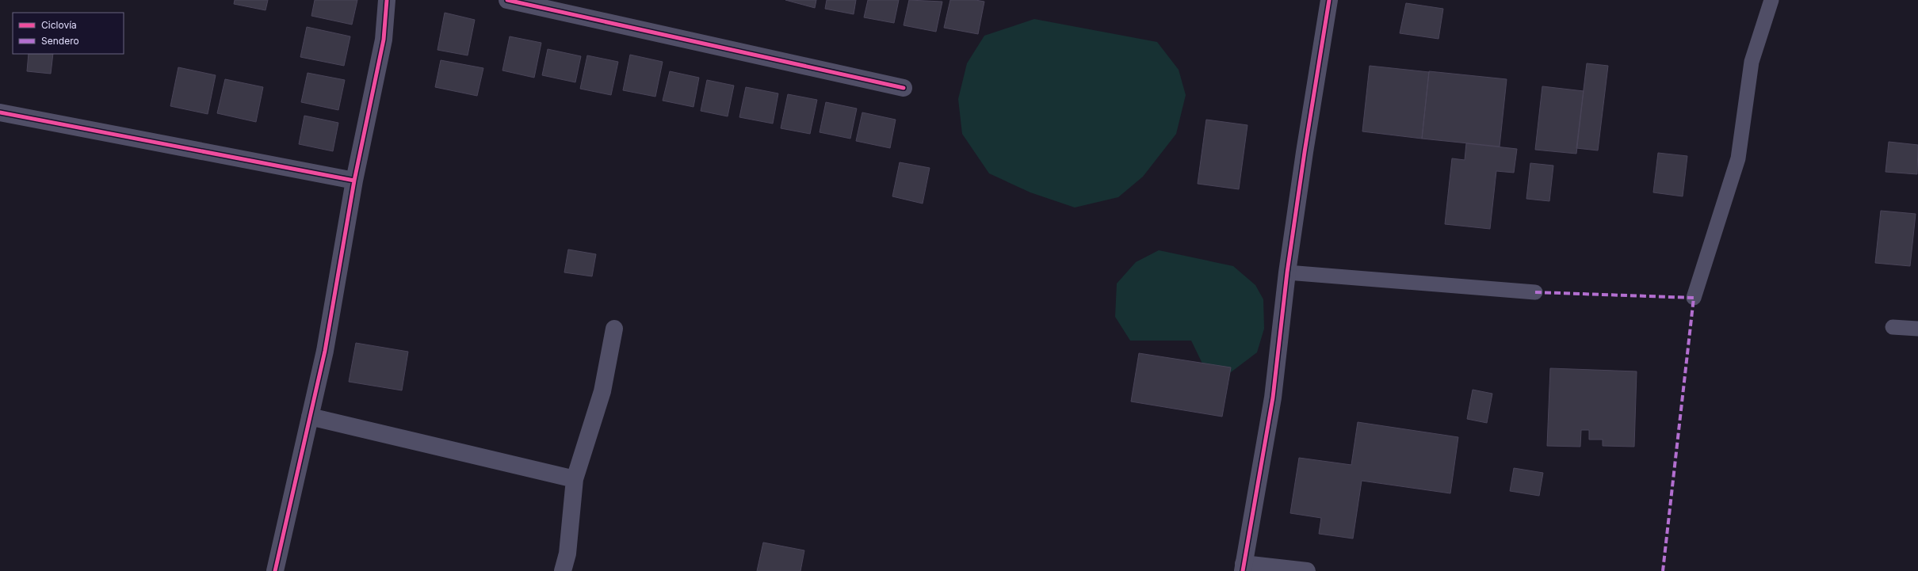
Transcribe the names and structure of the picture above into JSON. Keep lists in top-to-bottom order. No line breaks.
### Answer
{"legend":["Ciclovía","Sendero"]}
